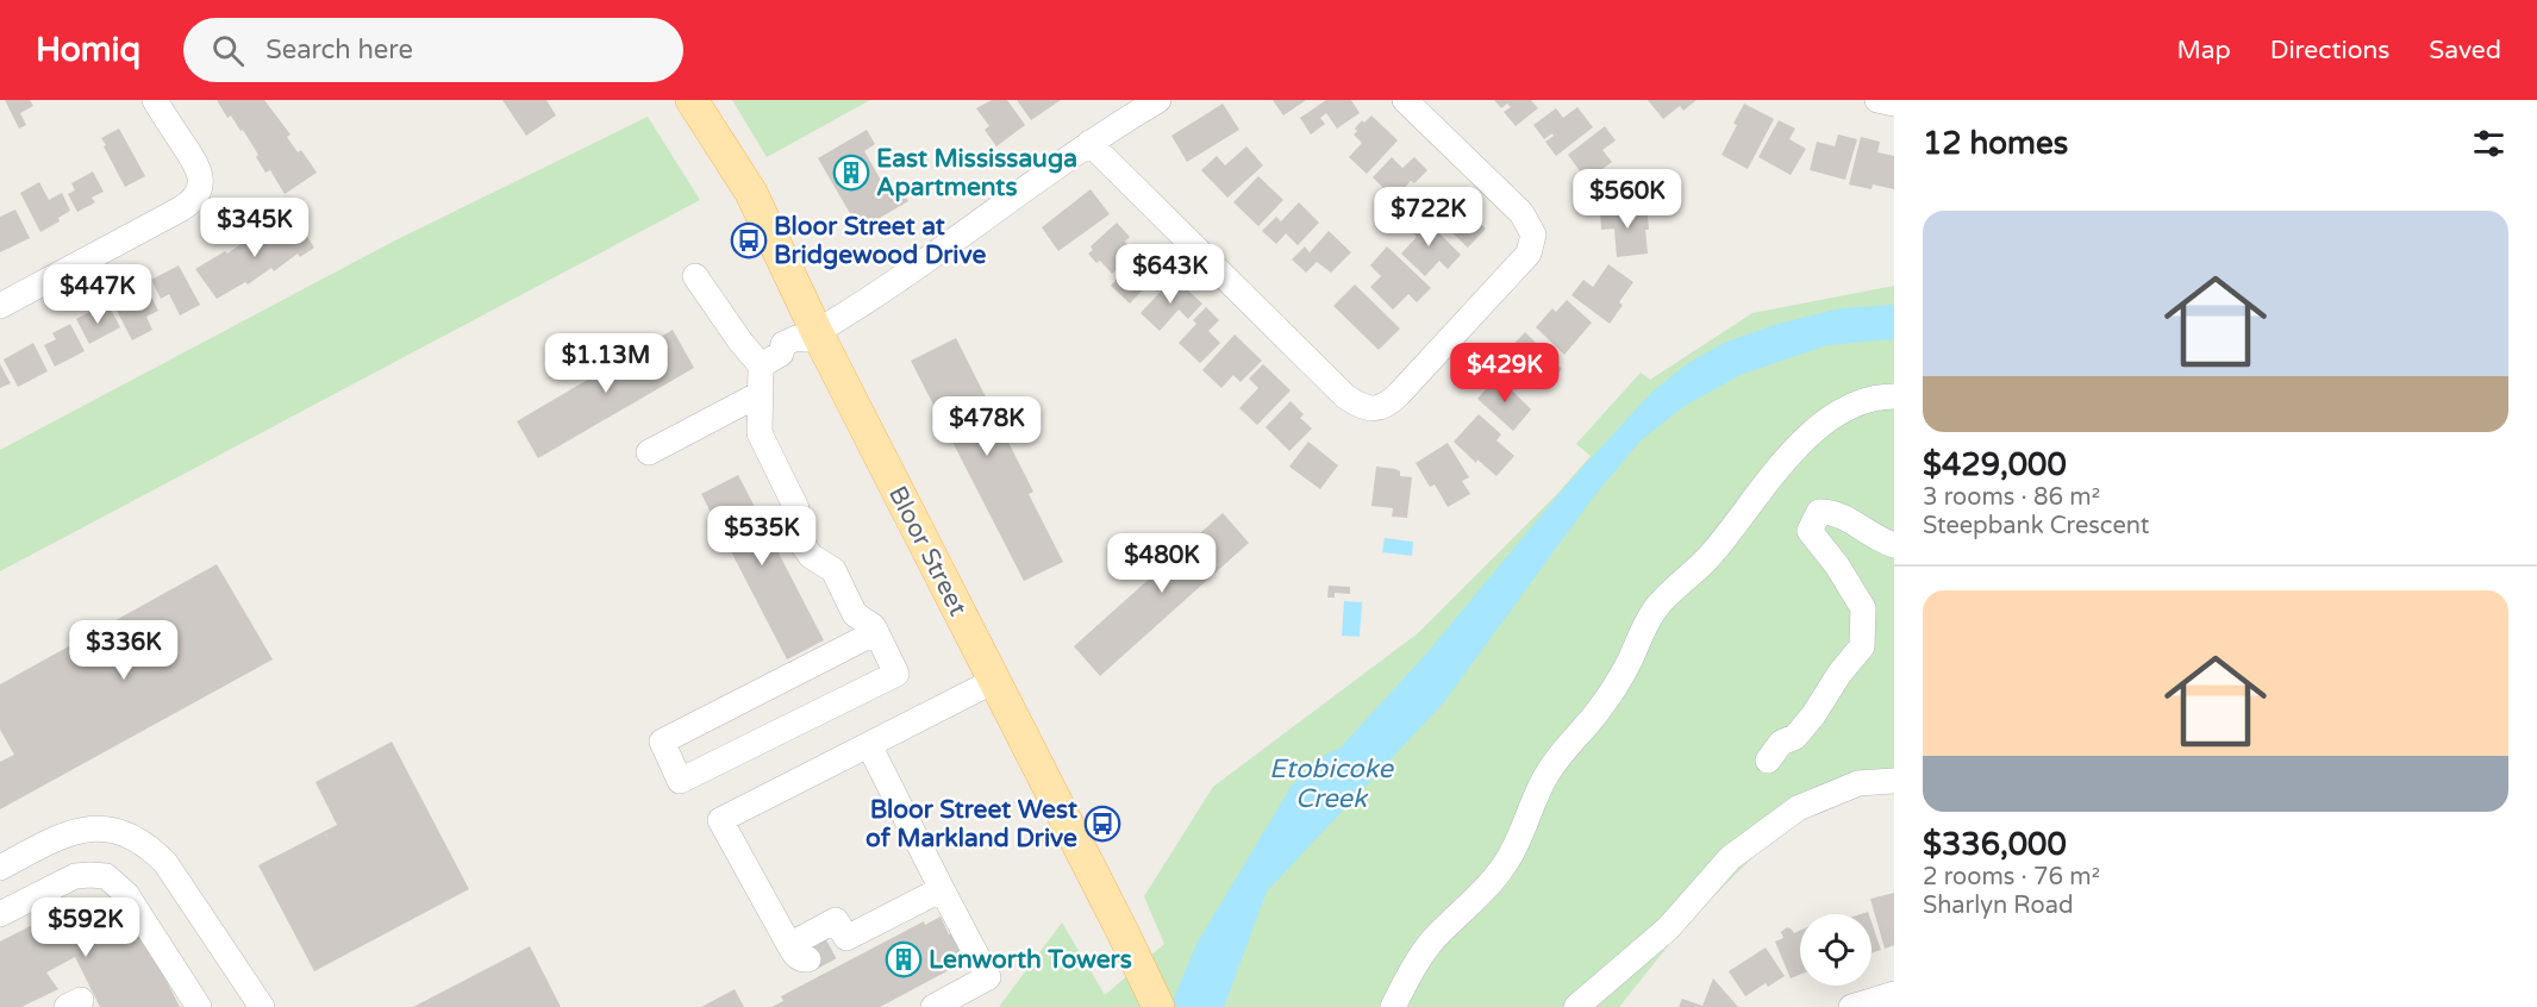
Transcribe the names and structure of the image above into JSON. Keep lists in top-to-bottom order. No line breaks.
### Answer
{"streets":{"main road":["Bloor Street"]},"water":["Etobicoke Creek"],"places":{"building":["East Mississauga Apartments","Lenworth Towers"],"bus stop":["Bloor Street at Bridgewood Drive","Bloor Street West of Markland Drive"]},"page":{"header":"Homiq","search":"Search here","nav":["Map","Directions","Saved"],"heading":"12 homes","price":["$560K","$722K","$345K","$643K","$447K","$1.13M","$429K","$478K","$535K","$480K","$336K","$592K"],"list":[{"name":"$429,000","note":"3 rooms · 86 m² · Steepbank Crescent"},{"name":"$336,000","note":"2 rooms · 76 m² · Sharlyn Road"}]}}
